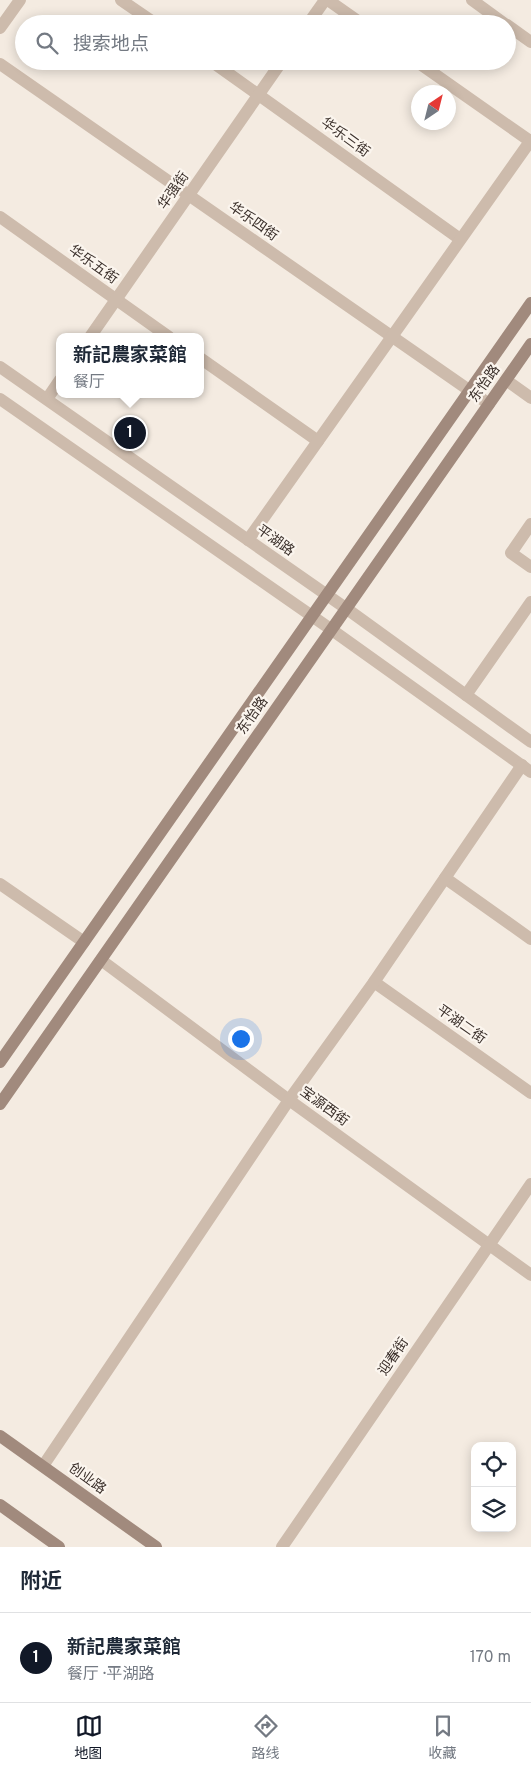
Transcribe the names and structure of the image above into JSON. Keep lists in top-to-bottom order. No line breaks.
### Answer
{"streets":{"street":["华乐三街","华强街","华乐四街","华乐五街","东怡路","平湖路","平湖二街","宝源西街","迎春街","创业路"]},"crossings":[["华乐三街","华强街"],["华强街","华乐四街"],["华强街","华乐五街"],["华乐四街","东怡路"],["东怡路","平湖路"],["东怡路","宝源西街"],["宝源西街","迎春街"]],"north":"top right","page":{"search":"搜索地点","popup":["新記農家菜館","餐厅"],"pins":"1","heading":"附近","list":[{"mark":"1","name":"新記農家菜館","note":"餐厅 · 平湖路","value":"170 m"}],"nav":["地图","路线","收藏"]}}
